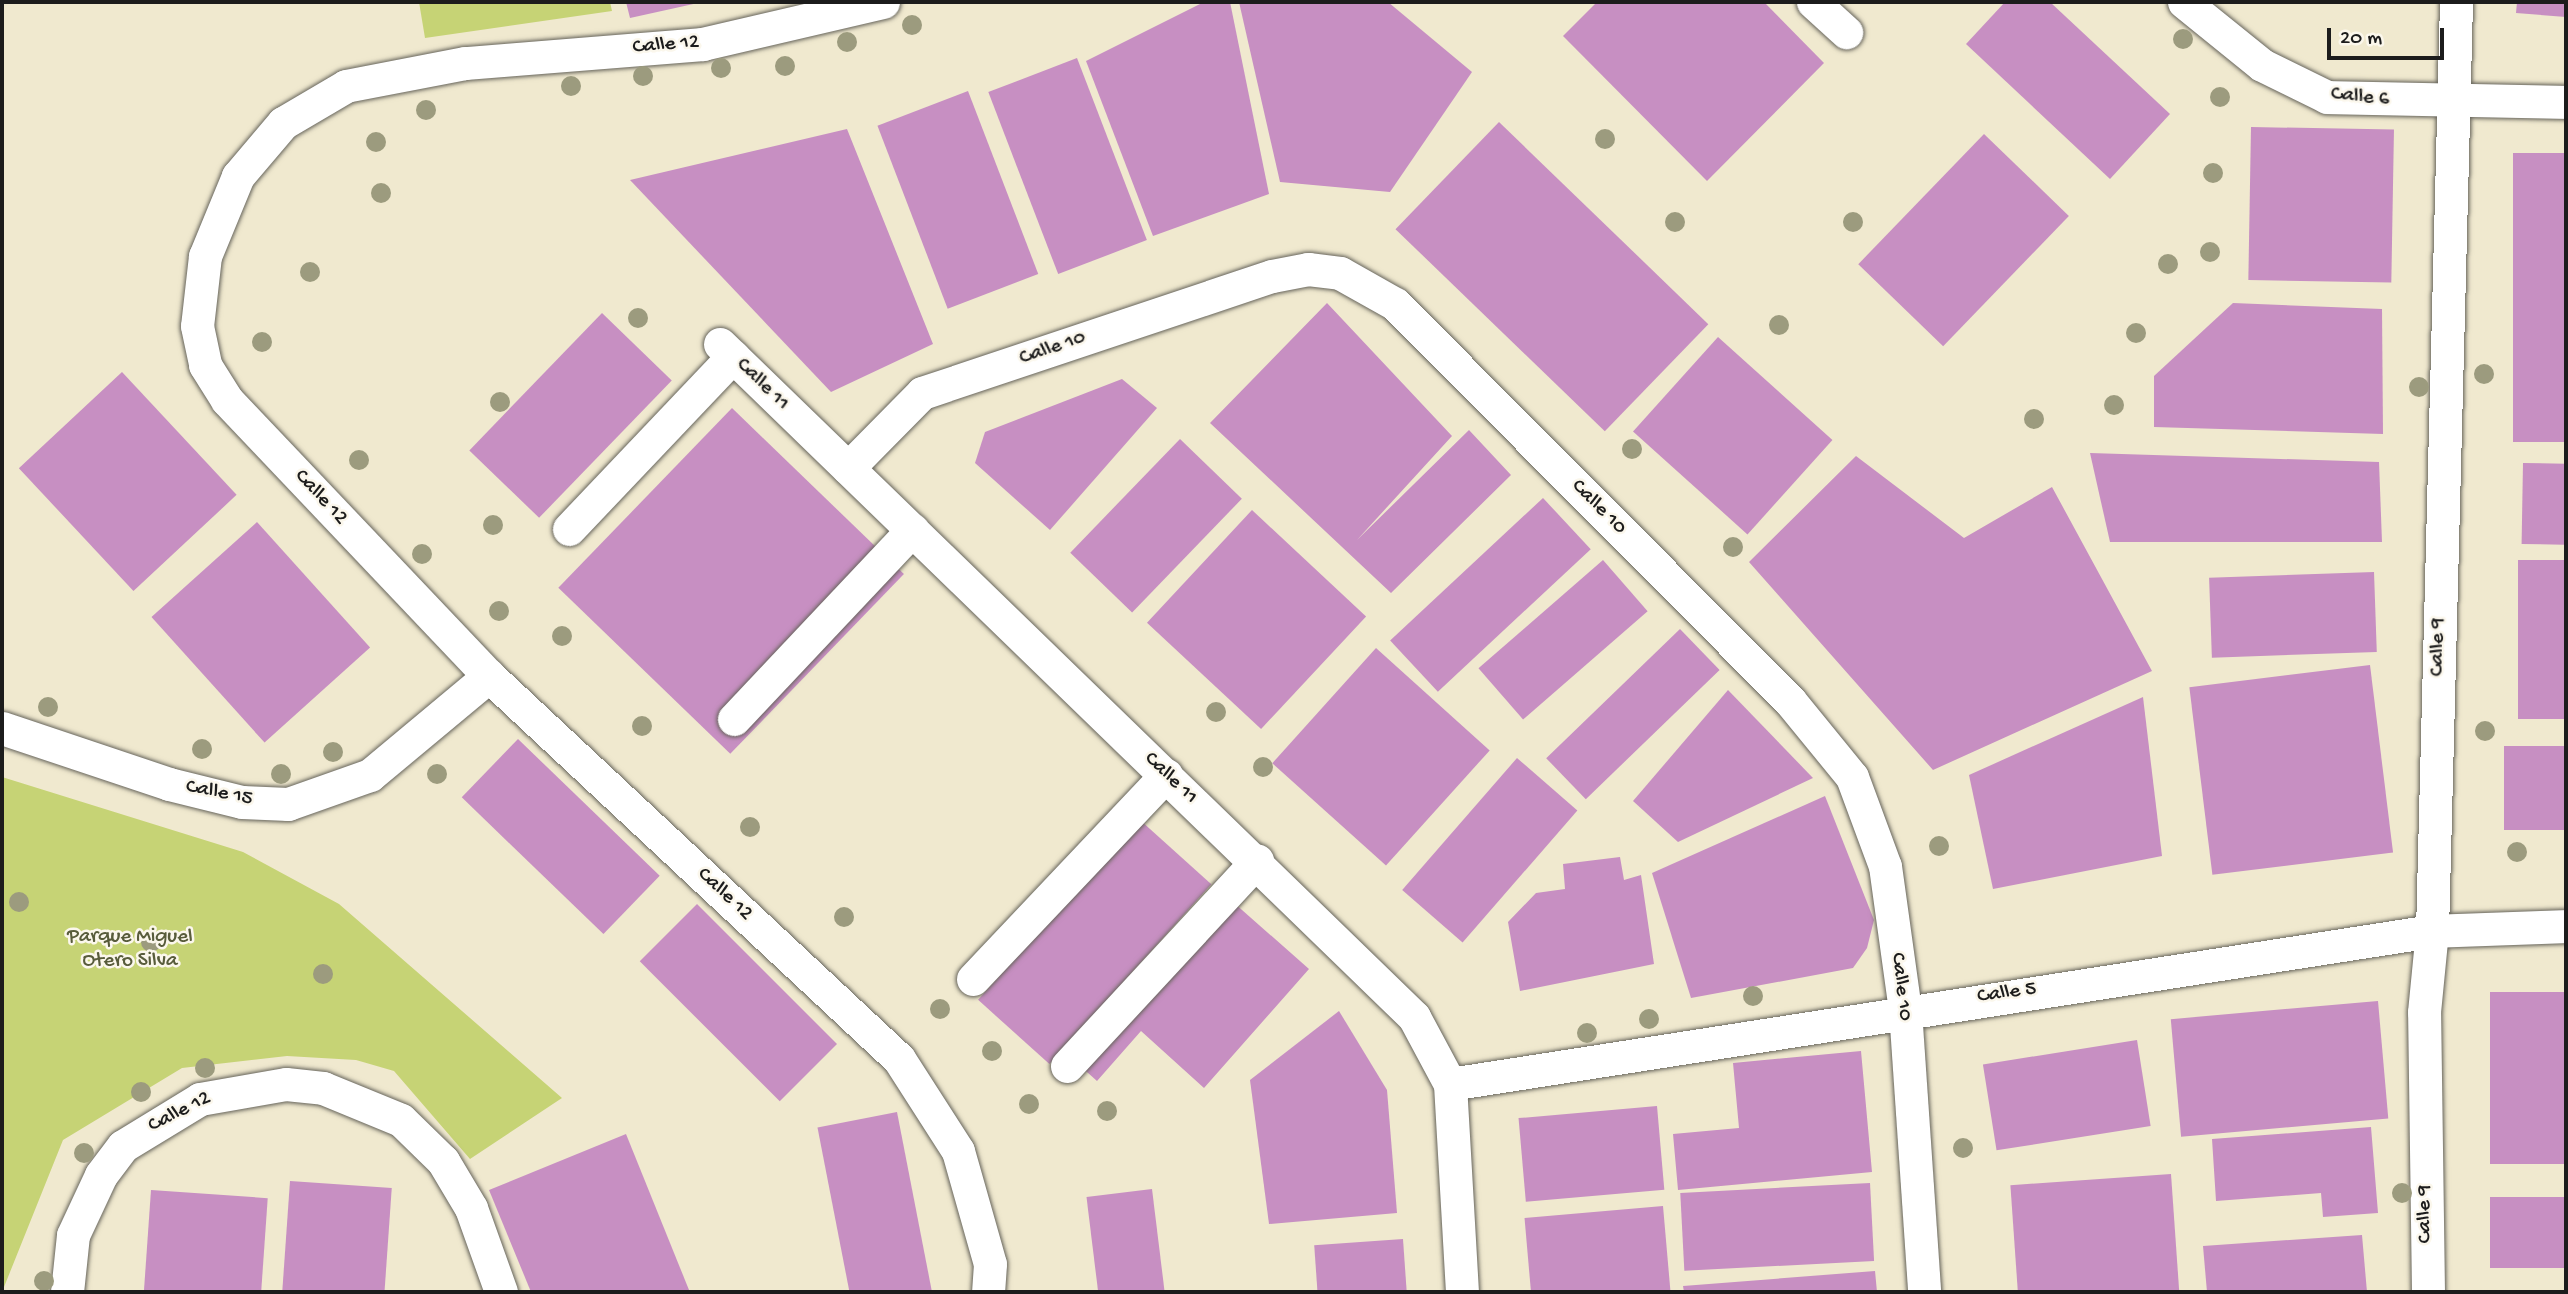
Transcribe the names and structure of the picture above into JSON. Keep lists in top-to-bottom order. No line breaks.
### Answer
{"streets":{"street":["Calle 12","Calle 6","Calle 10","Calle 11","Calle 9","Calle 15","Calle 5"]},"crossings":[["Calle 12","Calle 15"],["Calle 6","Calle 9"],["Calle 10","Calle 11"],["Calle 10","Calle 5"],["Calle 11","Calle 5"],["Calle 9","Calle 5"]],"parks":["Parque Miguel Otero Silva"],"scale_bar":"20 m"}
